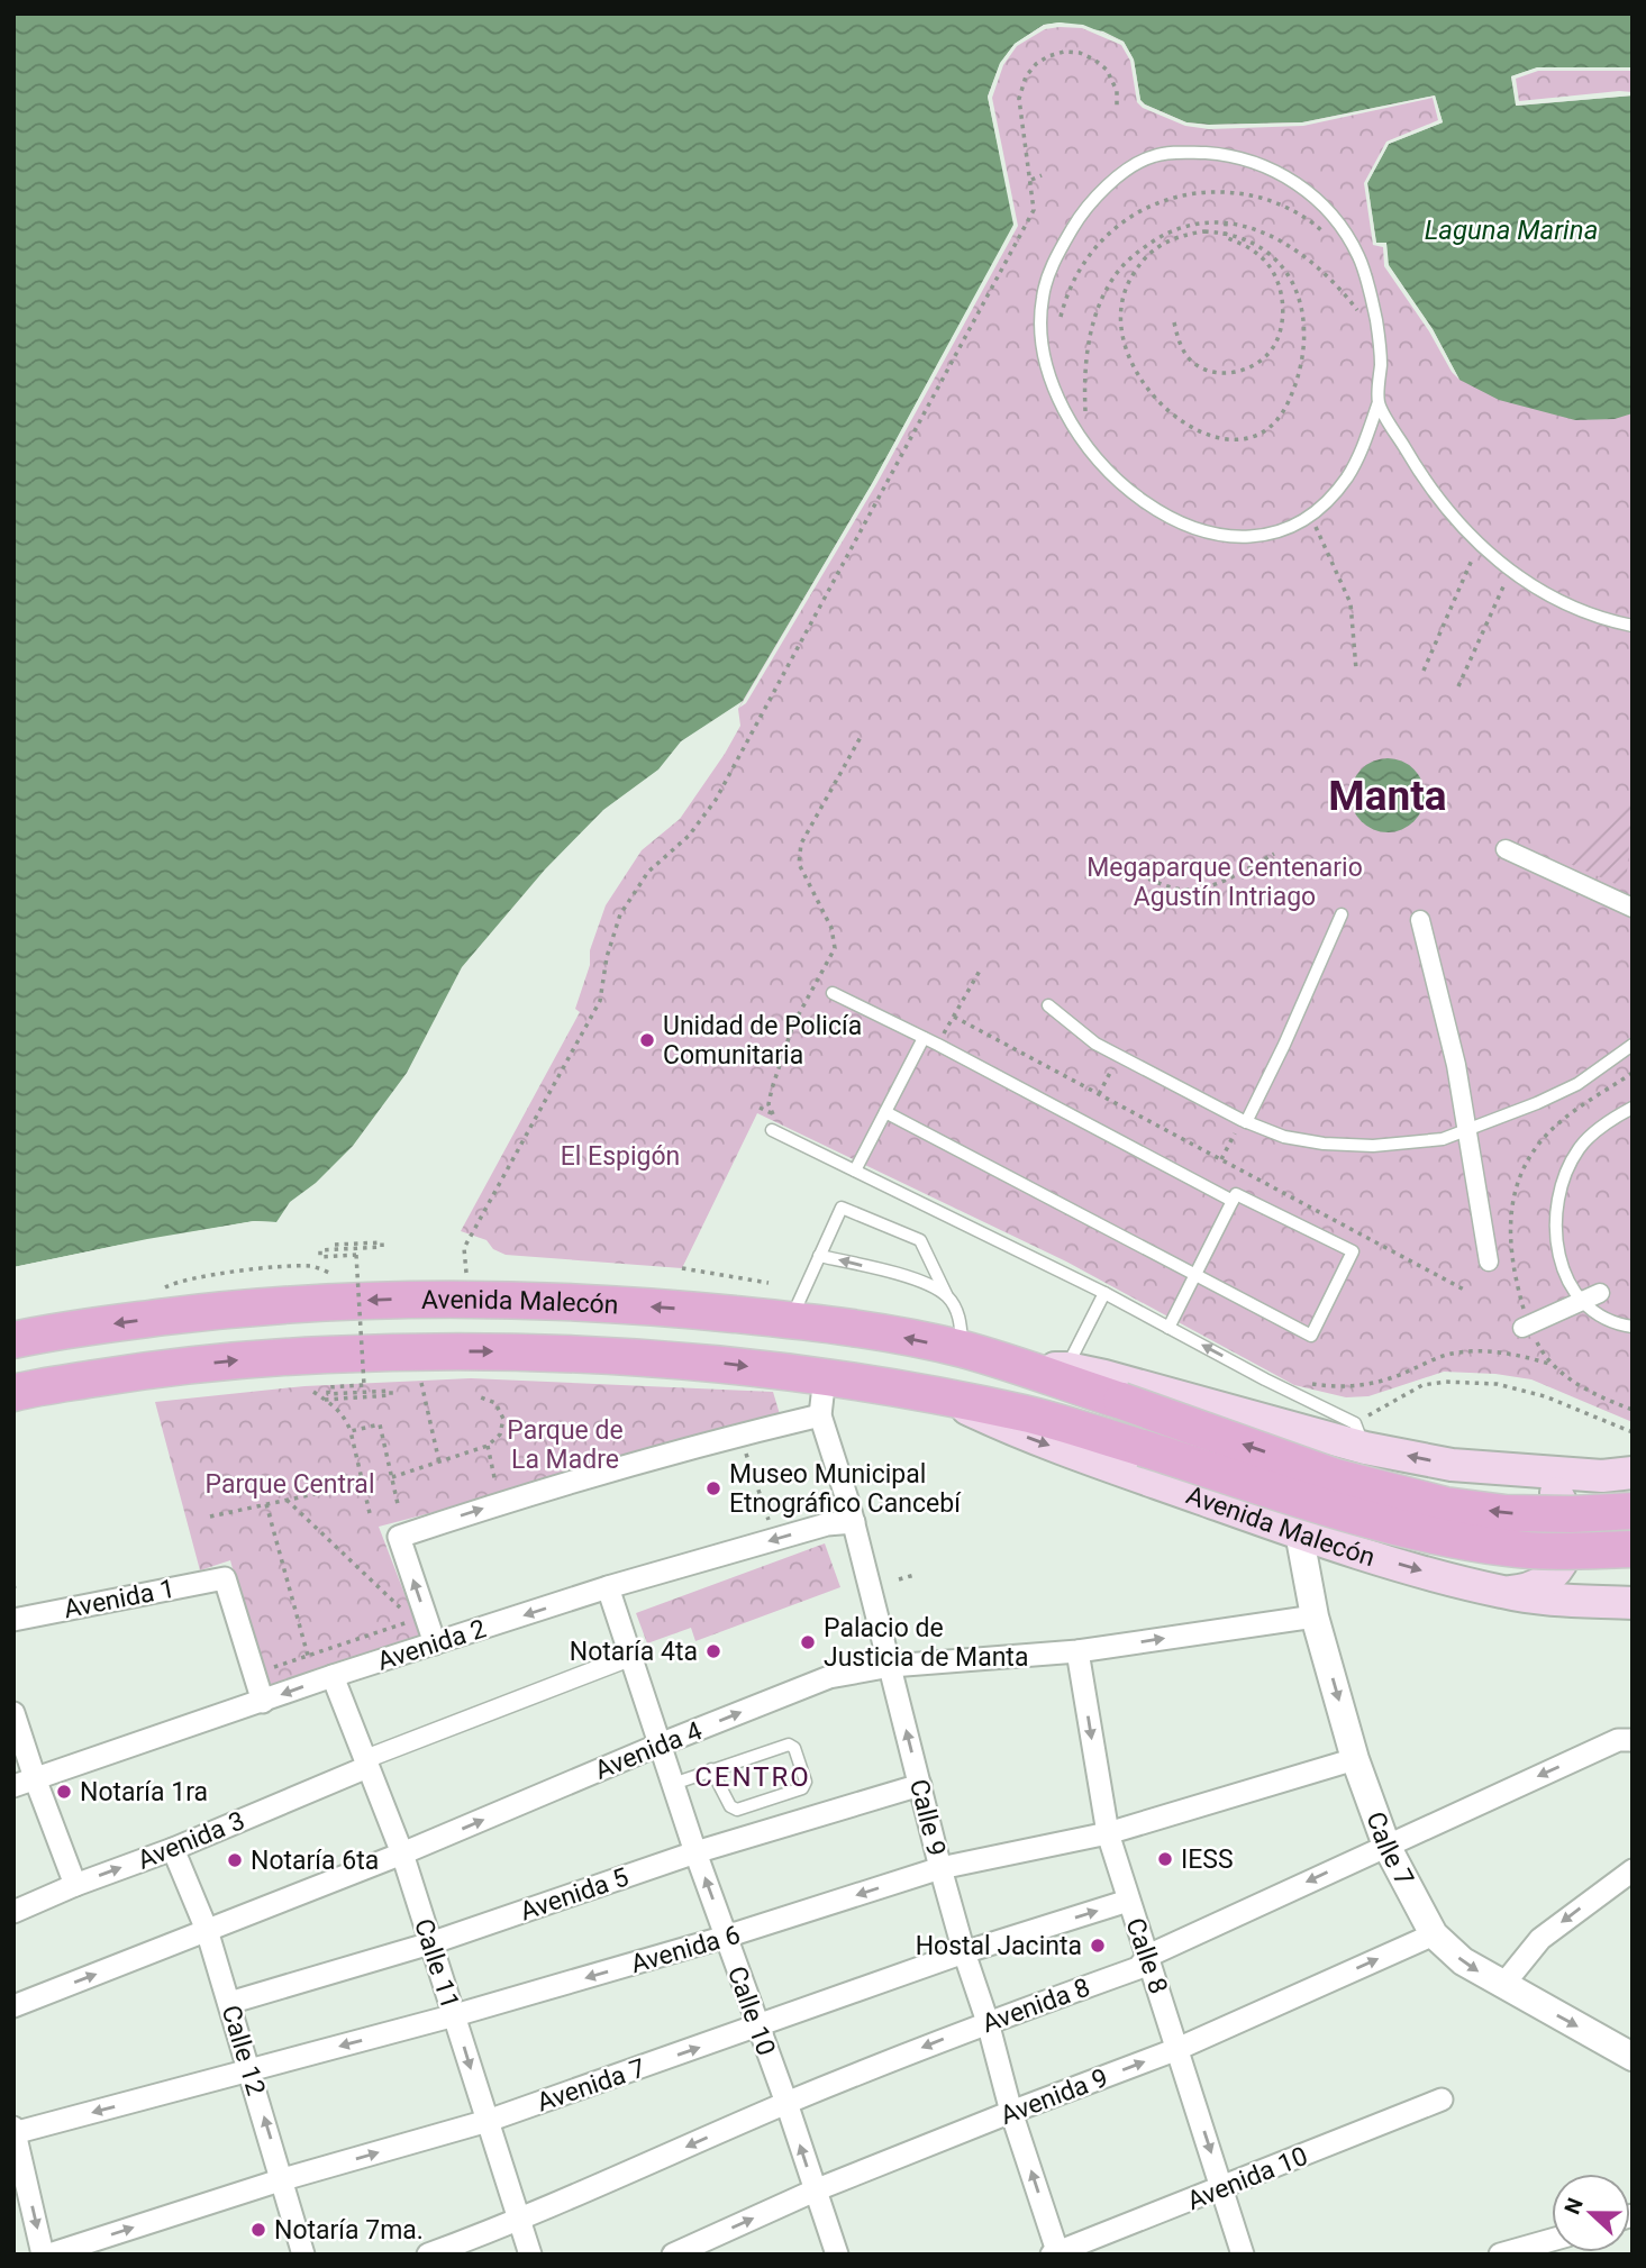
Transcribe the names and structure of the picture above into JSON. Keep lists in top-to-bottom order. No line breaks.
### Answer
{"streets":{"main road":["Avenida Malecón"],"street":["Avenida 1","Avenida 2","Avenida 4","Calle 9","Avenida 3","Calle 7","Avenida 5","Avenida 6","Calle 8","Calle 11","Avenida 8","Calle 10","Calle 12","Avenida 7","Avenida 9","Avenida 10"]},"crossings":[["Avenida Malecón","Calle 9"],["Avenida Malecón","Calle 7"],["Avenida 1","Avenida 2"],["Avenida 2","Calle 9"],["Avenida 2","Calle 11"],["Avenida 2","Calle 10"],["Avenida 4","Calle 9"],["Avenida 4","Calle 7"],["Avenida 4","Calle 8"],["Avenida 4","Calle 11"],["Avenida 4","Calle 10"],["Avenida 4","Calle 12"],["Calle 9","Avenida 5"],["Calle 9","Avenida 6"],["Calle 9","Avenida 8"],["Calle 9","Avenida 7"],["Calle 9","Avenida 9"],["Calle 9","Avenida 10"],["Avenida 3","Calle 11"],["Avenida 3","Calle 12"],["Calle 7","Avenida 6"],["Calle 7","Avenida 8"],["Calle 7","Avenida 9"],["Avenida 5","Calle 11"],["Avenida 5","Calle 10"],["Avenida 5","Calle 12"],["Avenida 6","Calle 8"],["Avenida 6","Calle 11"],["Avenida 6","Calle 10"],["Avenida 6","Calle 12"],["Calle 8","Avenida 8"],["Calle 8","Avenida 7"],["Calle 8","Avenida 9"],["Calle 8","Avenida 10"],["Calle 11","Avenida 8"],["Calle 11","Avenida 7"],["Avenida 8","Calle 10"],["Calle 10","Avenida 7"],["Calle 10","Avenida 9"],["Calle 12","Avenida 7"]],"one_way":["Avenida 4","Calle 7","Avenida 6","Calle 8","Avenida 8","Avenida 7","Avenida 9"],"districts":["Manta","CENTRO"],"water":["Laguna Marina"],"parks":["Megaparque Centenario Agustín Intriago","El Espigón","Parque de La Madre","Parque Central"],"places":["Unidad de Policía Comunitaria","Museo Municipal Etnográfico Cancebí","Palacio de Justicia de Manta","Notaría 4ta","Notaría 1ra","IESS","Notaría 6ta","Hostal Jacinta","Notaría 7ma."],"north":"left"}
